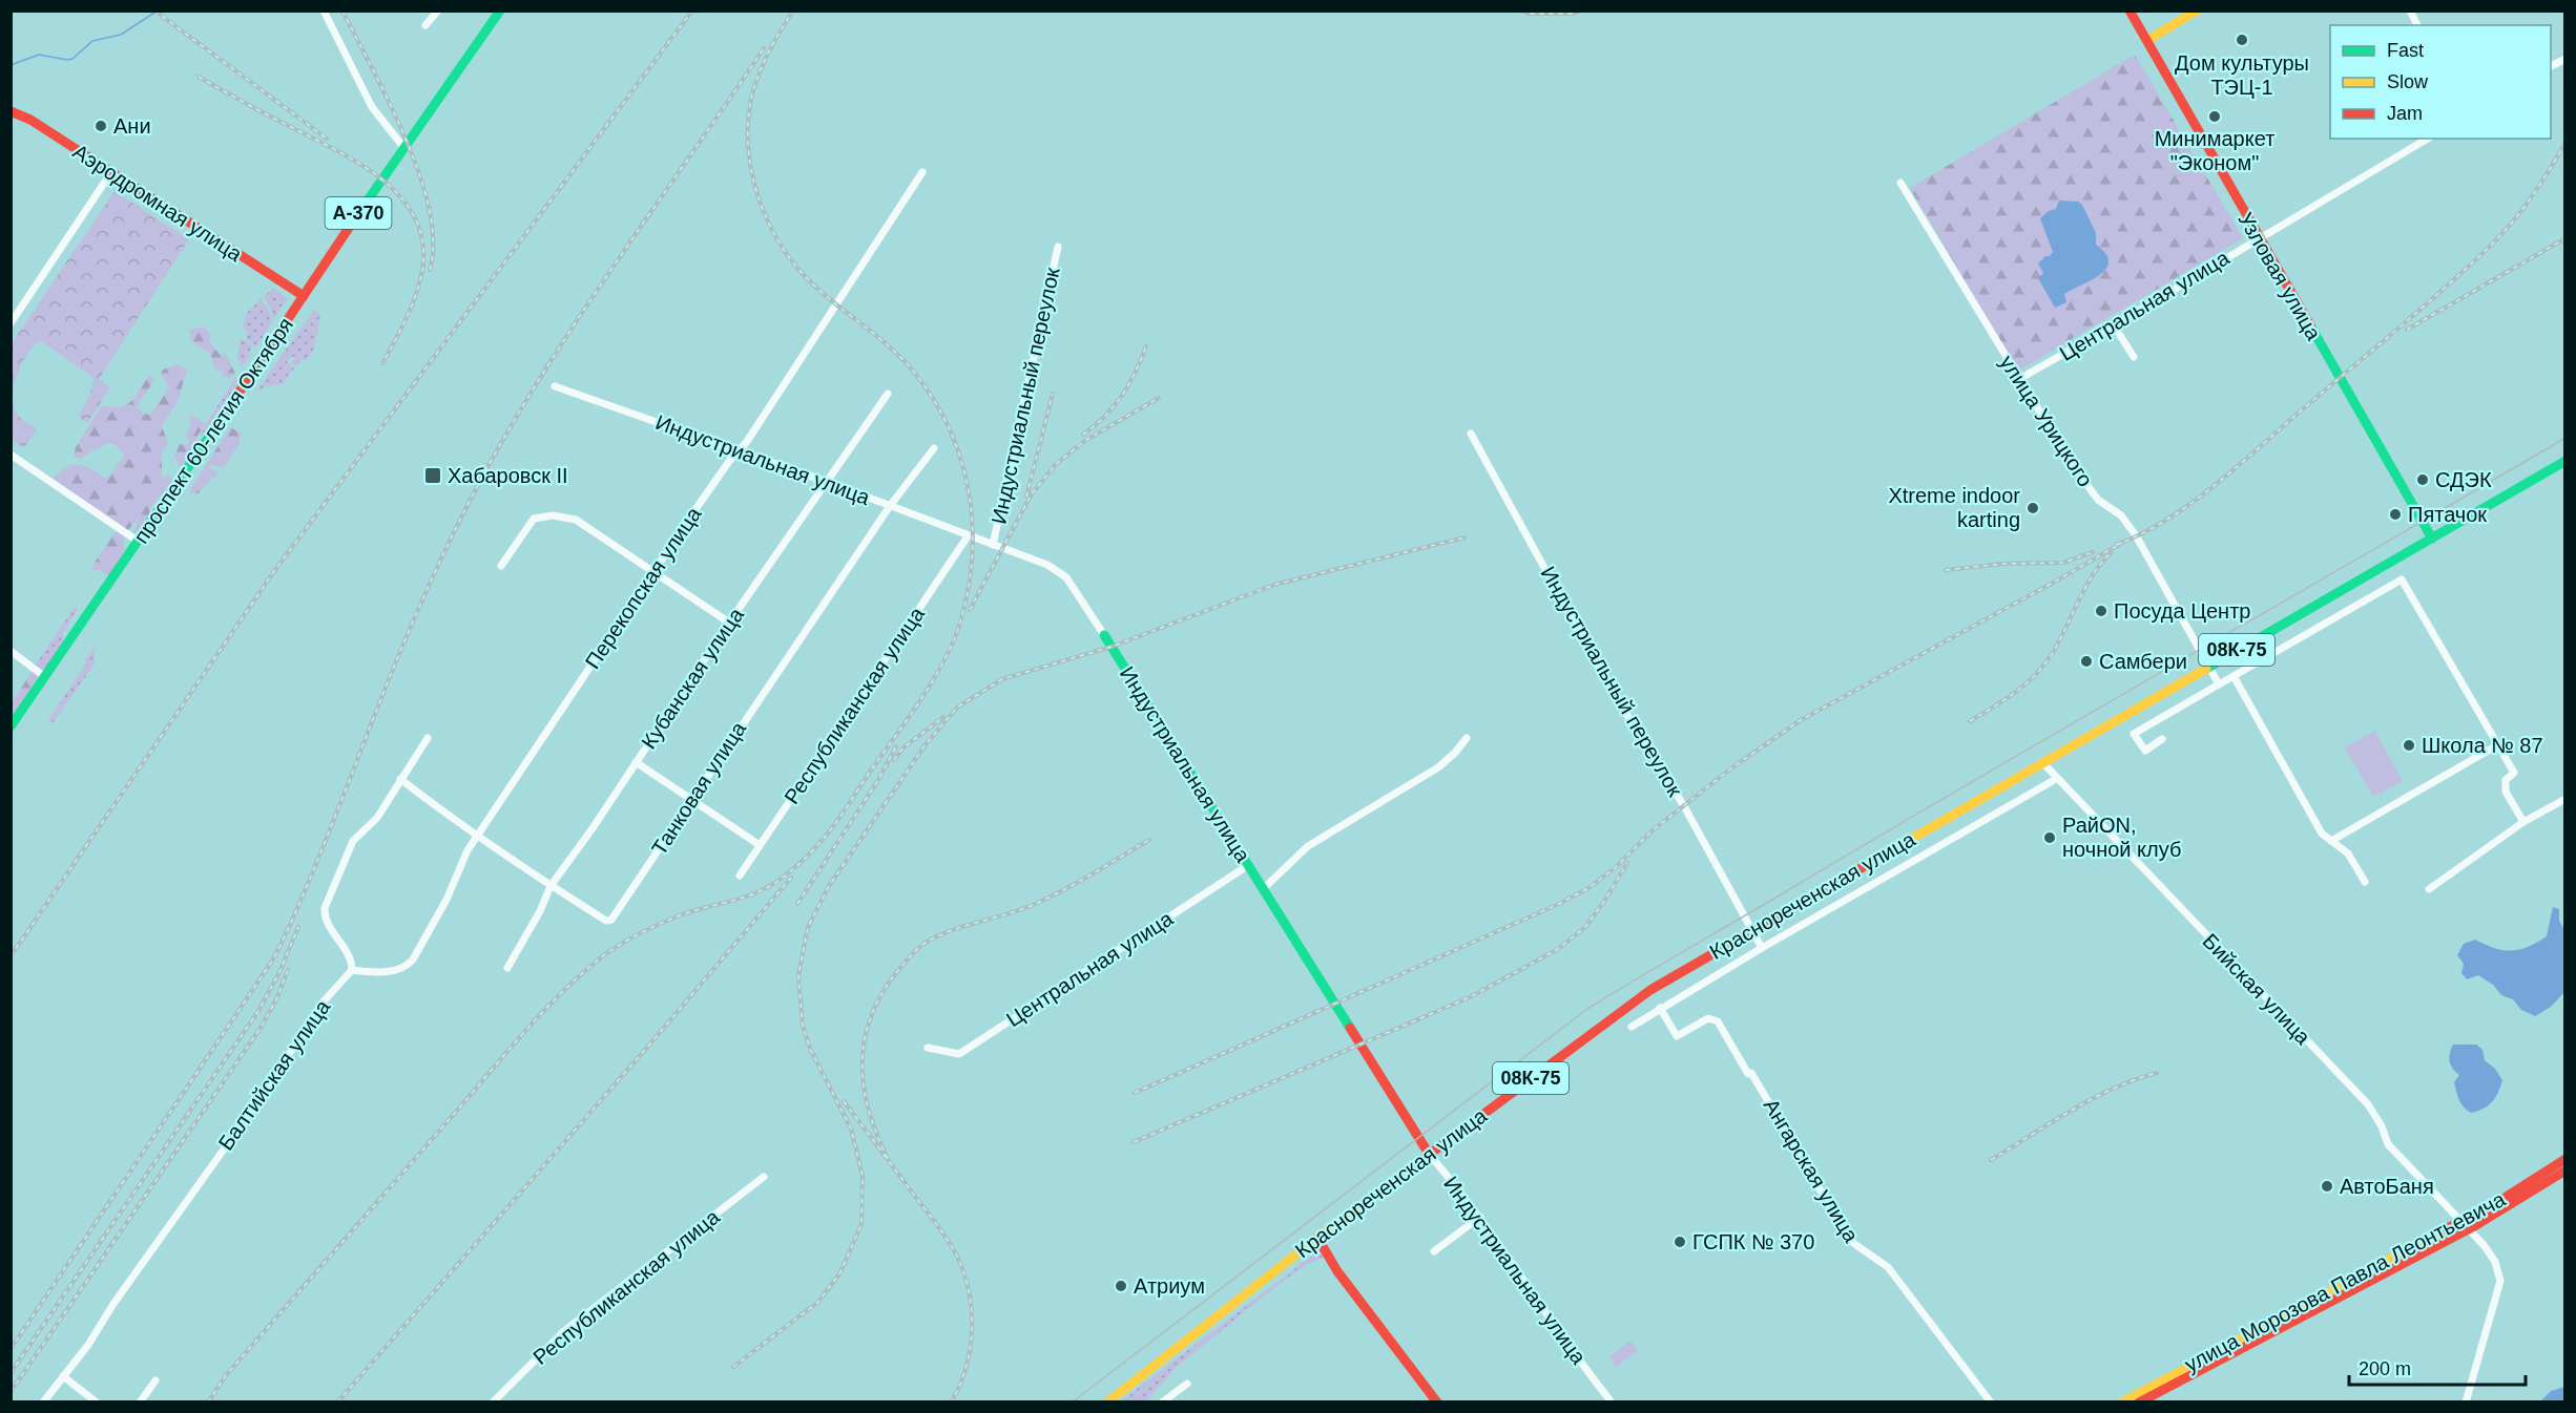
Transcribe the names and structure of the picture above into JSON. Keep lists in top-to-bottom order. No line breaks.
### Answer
{"streets":{"main road":["Аэродромная улица","А-370","Узловая улица","проспект 60-летия Октября","Индустриальная улица","08К-75","Краснореченская улица","улица Морозова Павла Леонтьевича"],"street":["Центральная улица","Индустриальный переулок","улица Урицкого","Перекопская улица","Кубанская улица","Республиканская улица","Танковая улица","Бийская улица","Балтийская улица","Ангарская улица"]},"crossings":[["Аэродромная улица","проспект 60-летия Октября"],["Узловая улица","Центральная улица"],["Узловая улица","Краснореченская улица"],["Центральная улица","улица Урицкого"],["Центральная улица","Индустриальная улица"],["Индустриальный переулок","Индустриальная улица"],["Индустриальный переулок","Краснореченская улица"],["улица Урицкого","Краснореченская улица"],["Индустриальная улица","Перекопская улица"],["Индустриальная улица","Кубанская улица"],["Индустриальная улица","Республиканская улица"],["Индустриальная улица","Танковая улица"],["Индустриальная улица","Краснореченская улица"],["Перекопская улица","Танковая улица"],["Перекопская улица","Балтийская улица"],["Кубанская улица","Танковая улица"],["Краснореченская улица","Бийская улица"],["Бийская улица","улица Морозова Павла Леонтьевича"]],"places":{"other":["Дом культуры ТЭЦ-1","Минимаркет \"Эконом\"","Ани","СДЭК","Xtreme indoor karting","Пятачок","Посуда Центр","Самбери","Школа № 87","РайON, ночной клуб","АвтоБаня","ГСПК № 370","Атриум"],"transit":["Хабаровск II"]},"legend":["Fast","Slow","Jam"],"scale_bar":"200 m"}
